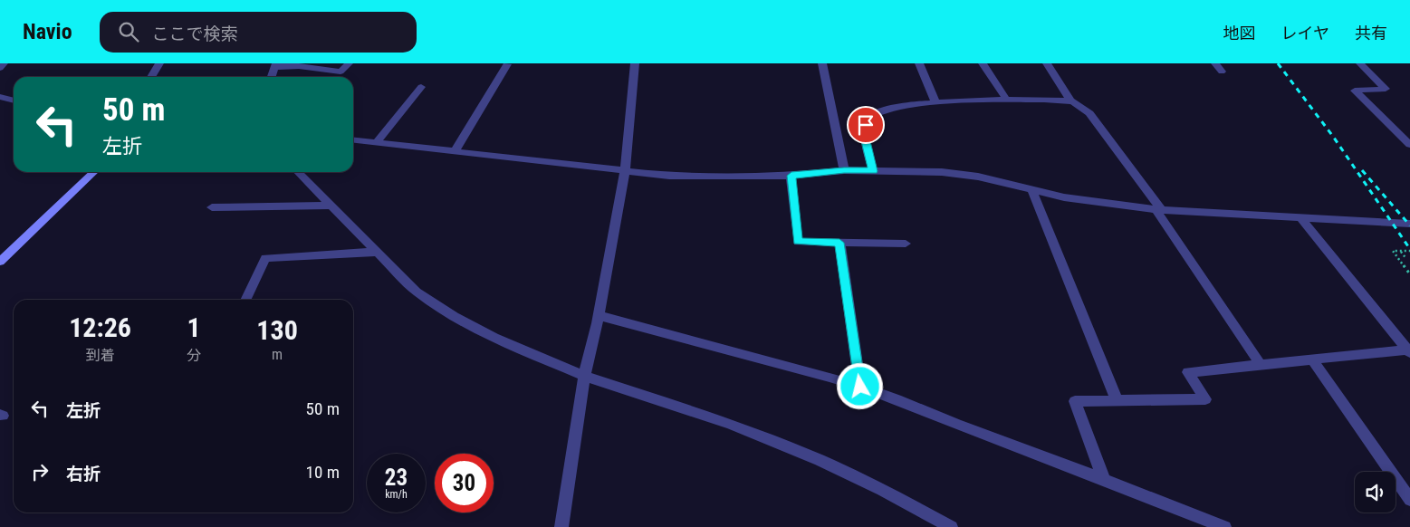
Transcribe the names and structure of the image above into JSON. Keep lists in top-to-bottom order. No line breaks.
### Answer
{"page":{"header":"Navio","search":"ここで検索","nav":["地図","レイヤ","共有"],"turn":["50 m","左折"],"eta":["12:26","到着","1","分","130","m"],"list":[{"name":"左折","value":"50 m"},{"name":"右折","value":"10 m"}],"speed":"23 km/h","limit":"30"}}
